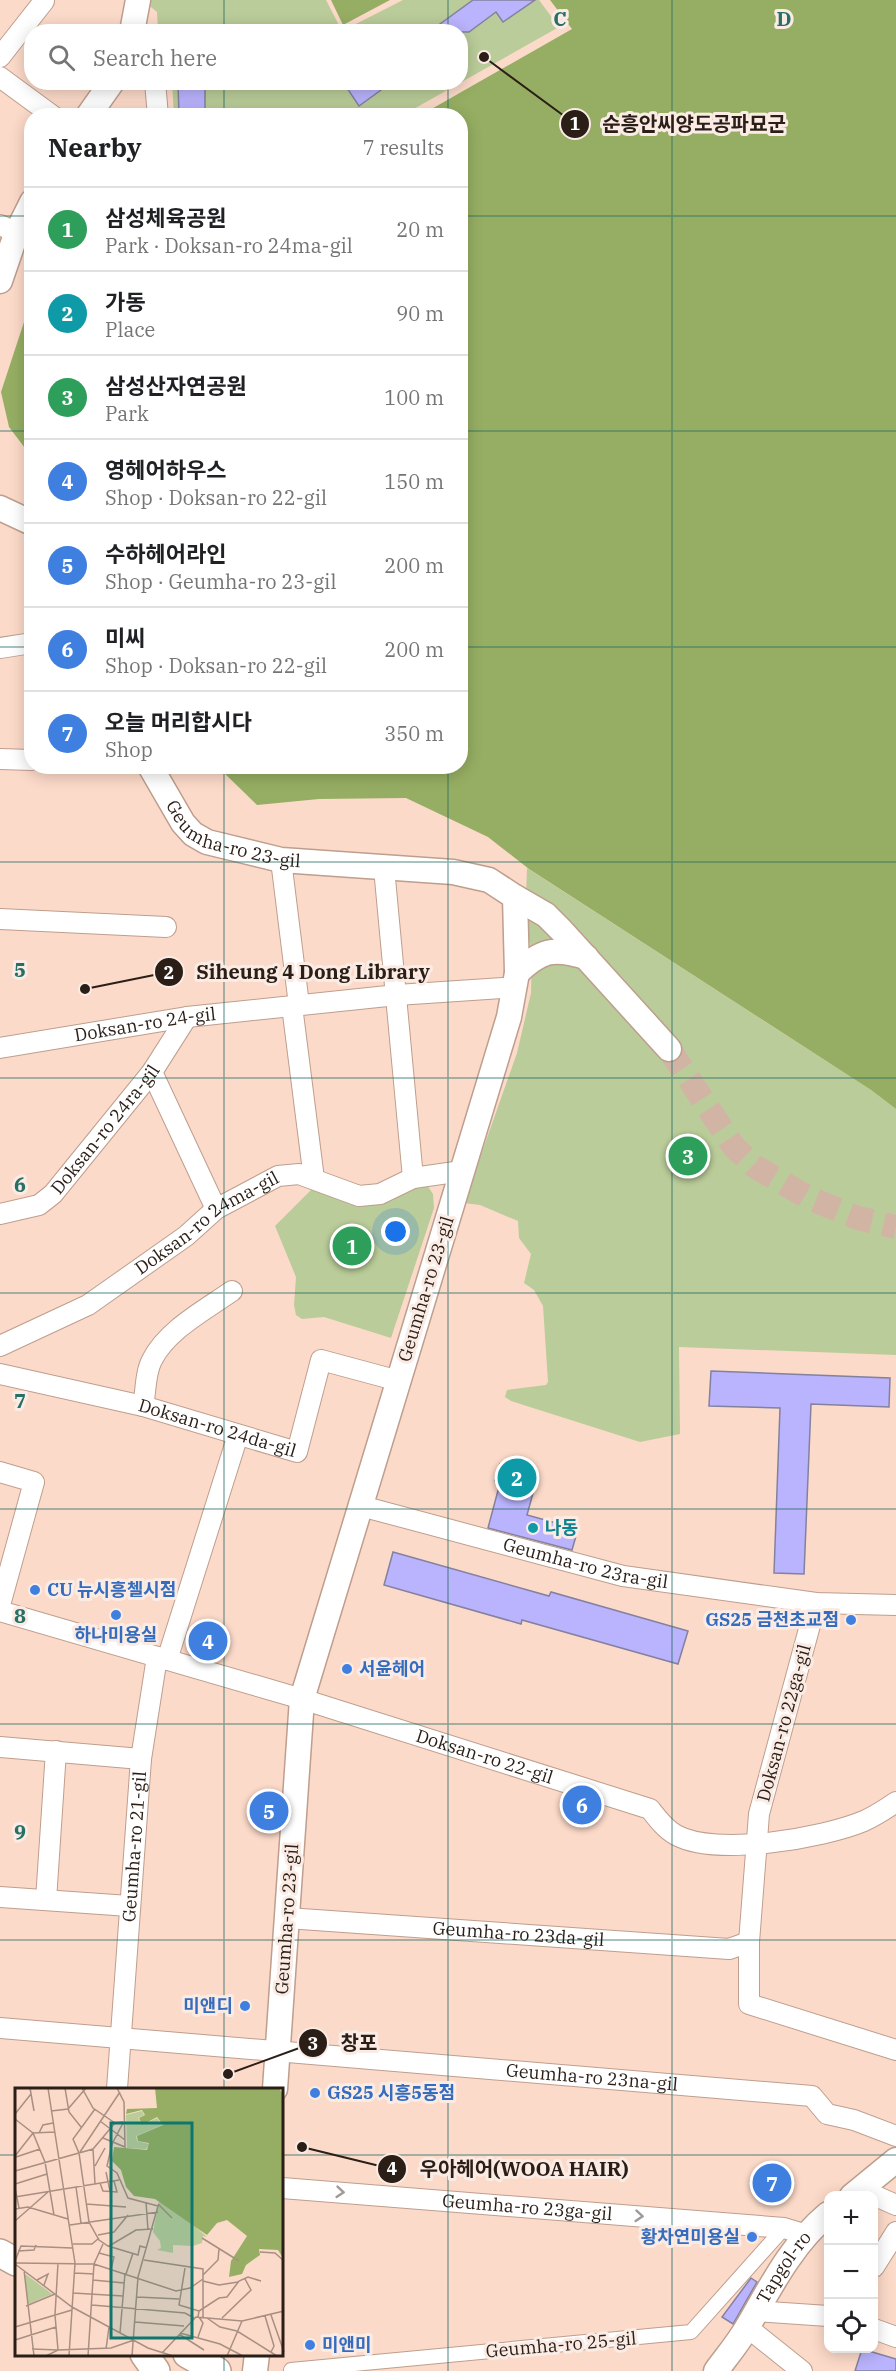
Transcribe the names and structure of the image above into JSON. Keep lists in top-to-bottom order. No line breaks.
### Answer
{"streets":{"street":["Geumha-ro 23-gil","Doksan-ro 24-gil","Doksan-ro 24ra-gil","Doksan-ro 24ma-gil","Doksan-ro 24da-gil","Geumha-ro 23ra-gil","Doksan-ro 22ga-gil","Doksan-ro 22-gil","Geumha-ro 21-gil","Geumha-ro 23da-gil","Geumha-ro 23na-gil","Geumha-ro 23ga-gil","Tapgol-ro","Geumha-ro 25-gil"]},"crossings":[["Geumha-ro 23-gil","Doksan-ro 24-gil"],["Geumha-ro 23-gil","Doksan-ro 24ma-gil"],["Geumha-ro 23-gil","Doksan-ro 24da-gil"],["Geumha-ro 23-gil","Geumha-ro 23ra-gil"],["Geumha-ro 23-gil","Doksan-ro 22-gil"],["Geumha-ro 23-gil","Geumha-ro 23da-gil"],["Geumha-ro 23-gil","Geumha-ro 23na-gil"],["Doksan-ro 24-gil","Doksan-ro 24ra-gil"],["Geumha-ro 23ra-gil","Doksan-ro 22ga-gil"],["Doksan-ro 22ga-gil","Doksan-ro 22-gil"],["Doksan-ro 22ga-gil","Geumha-ro 23da-gil"],["Doksan-ro 22-gil","Geumha-ro 21-gil"],["Geumha-ro 23ga-gil","Tapgol-ro"],["Geumha-ro 23ga-gil","Geumha-ro 25-gil"]],"one_way":["Geumha-ro 23ga-gil"],"places":["순흥안씨양도공파묘군","Siheung 4 Dong Library","나동","CU 뉴시흥첼시점","하나미용실","GS25 금천초교점","서윤헤어","미앤디","창포","GS25 시흥5동점","우아헤어(WOOA HAIR)","황차연미용실","미앤미"],"page":{"search":"Search here","heading":["Nearby","7 results"],"list":[{"mark":"1","name":"삼성체육공원","note":"Park · Doksan-ro 24ma-gil","value":"20 m"},{"mark":"2","name":"가동","note":"Place","value":"90 m"},{"mark":"3","name":"삼성산자연공원","note":"Park","value":"100 m"},{"mark":"4","name":"영헤어하우스","note":"Shop · Doksan-ro 22-gil","value":"150 m"},{"mark":"5","name":"수하헤어라인","note":"Shop · Geumha-ro 23-gil","value":"200 m"},{"mark":"6","name":"미씨","note":"Shop · Doksan-ro 22-gil","value":"200 m"},{"mark":"7","name":"오늘 머리합시다","note":"Shop","value":"350 m"}],"pins":["3","1","2","4","6","5","7"],"map_buttons":["+","−"]},"grid":{"columns":["C","D"],"rows":["5","6","7","8","9"]}}
